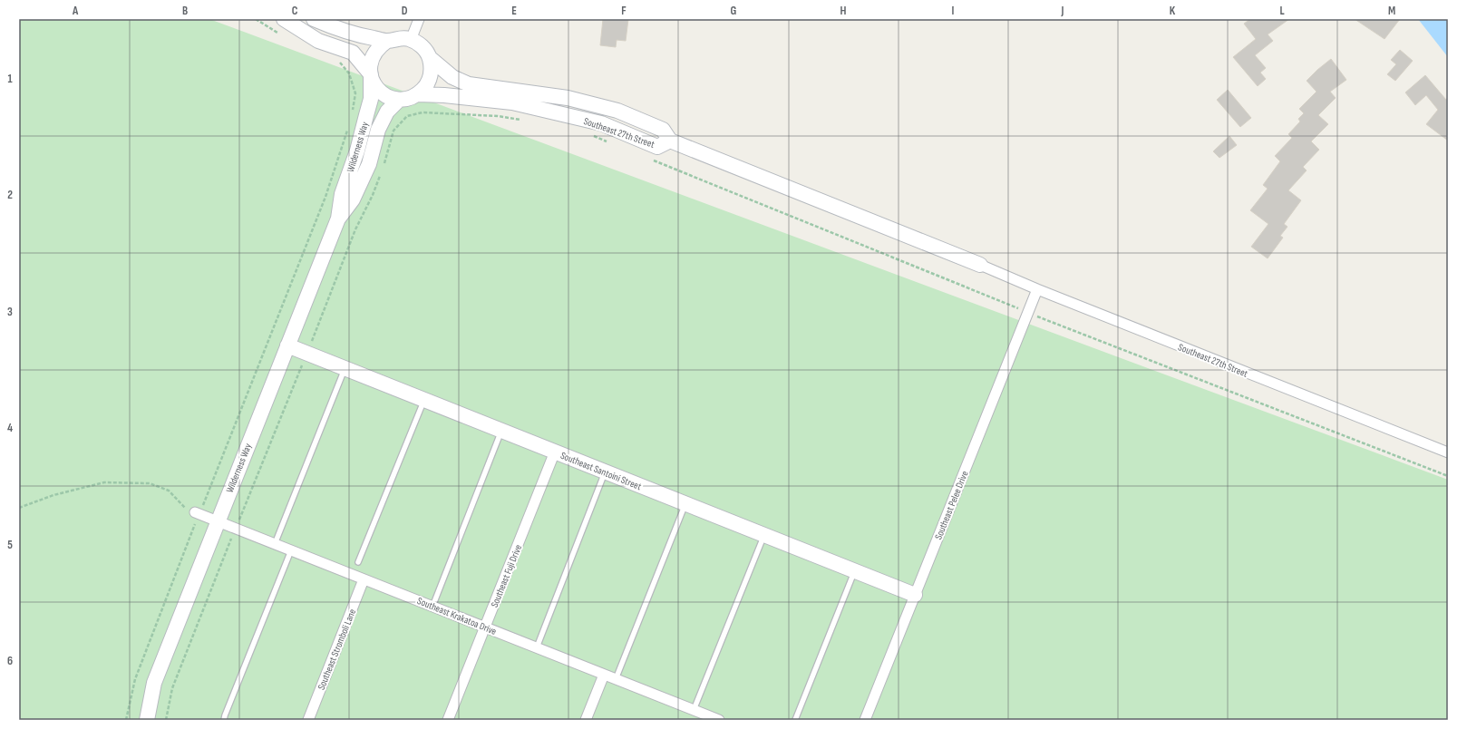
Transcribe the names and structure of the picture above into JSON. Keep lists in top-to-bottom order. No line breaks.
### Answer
{"streets":{"street":["Southeast 27th Street","Wilderness Way","Southeast Santoini Street","Southeast Pelee Drive","Southeast Fuji Drive","Southeast Krakatoa Drive","Southeast Stromboli Lane"]},"crossings":[["Southeast 27th Street","Wilderness Way"],["Southeast 27th Street","Southeast Pelee Drive"],["Wilderness Way","Southeast Santoini Street"],["Wilderness Way","Southeast Krakatoa Drive"],["Southeast Santoini Street","Southeast Pelee Drive"],["Southeast Santoini Street","Southeast Fuji Drive"],["Southeast Fuji Drive","Southeast Krakatoa Drive"],["Southeast Krakatoa Drive","Southeast Stromboli Lane"]],"grid":{"columns":["A","B","C","D","E","F","G","H","I","J","K","L","M"],"rows":["1","2","3","4","5","6"]}}
